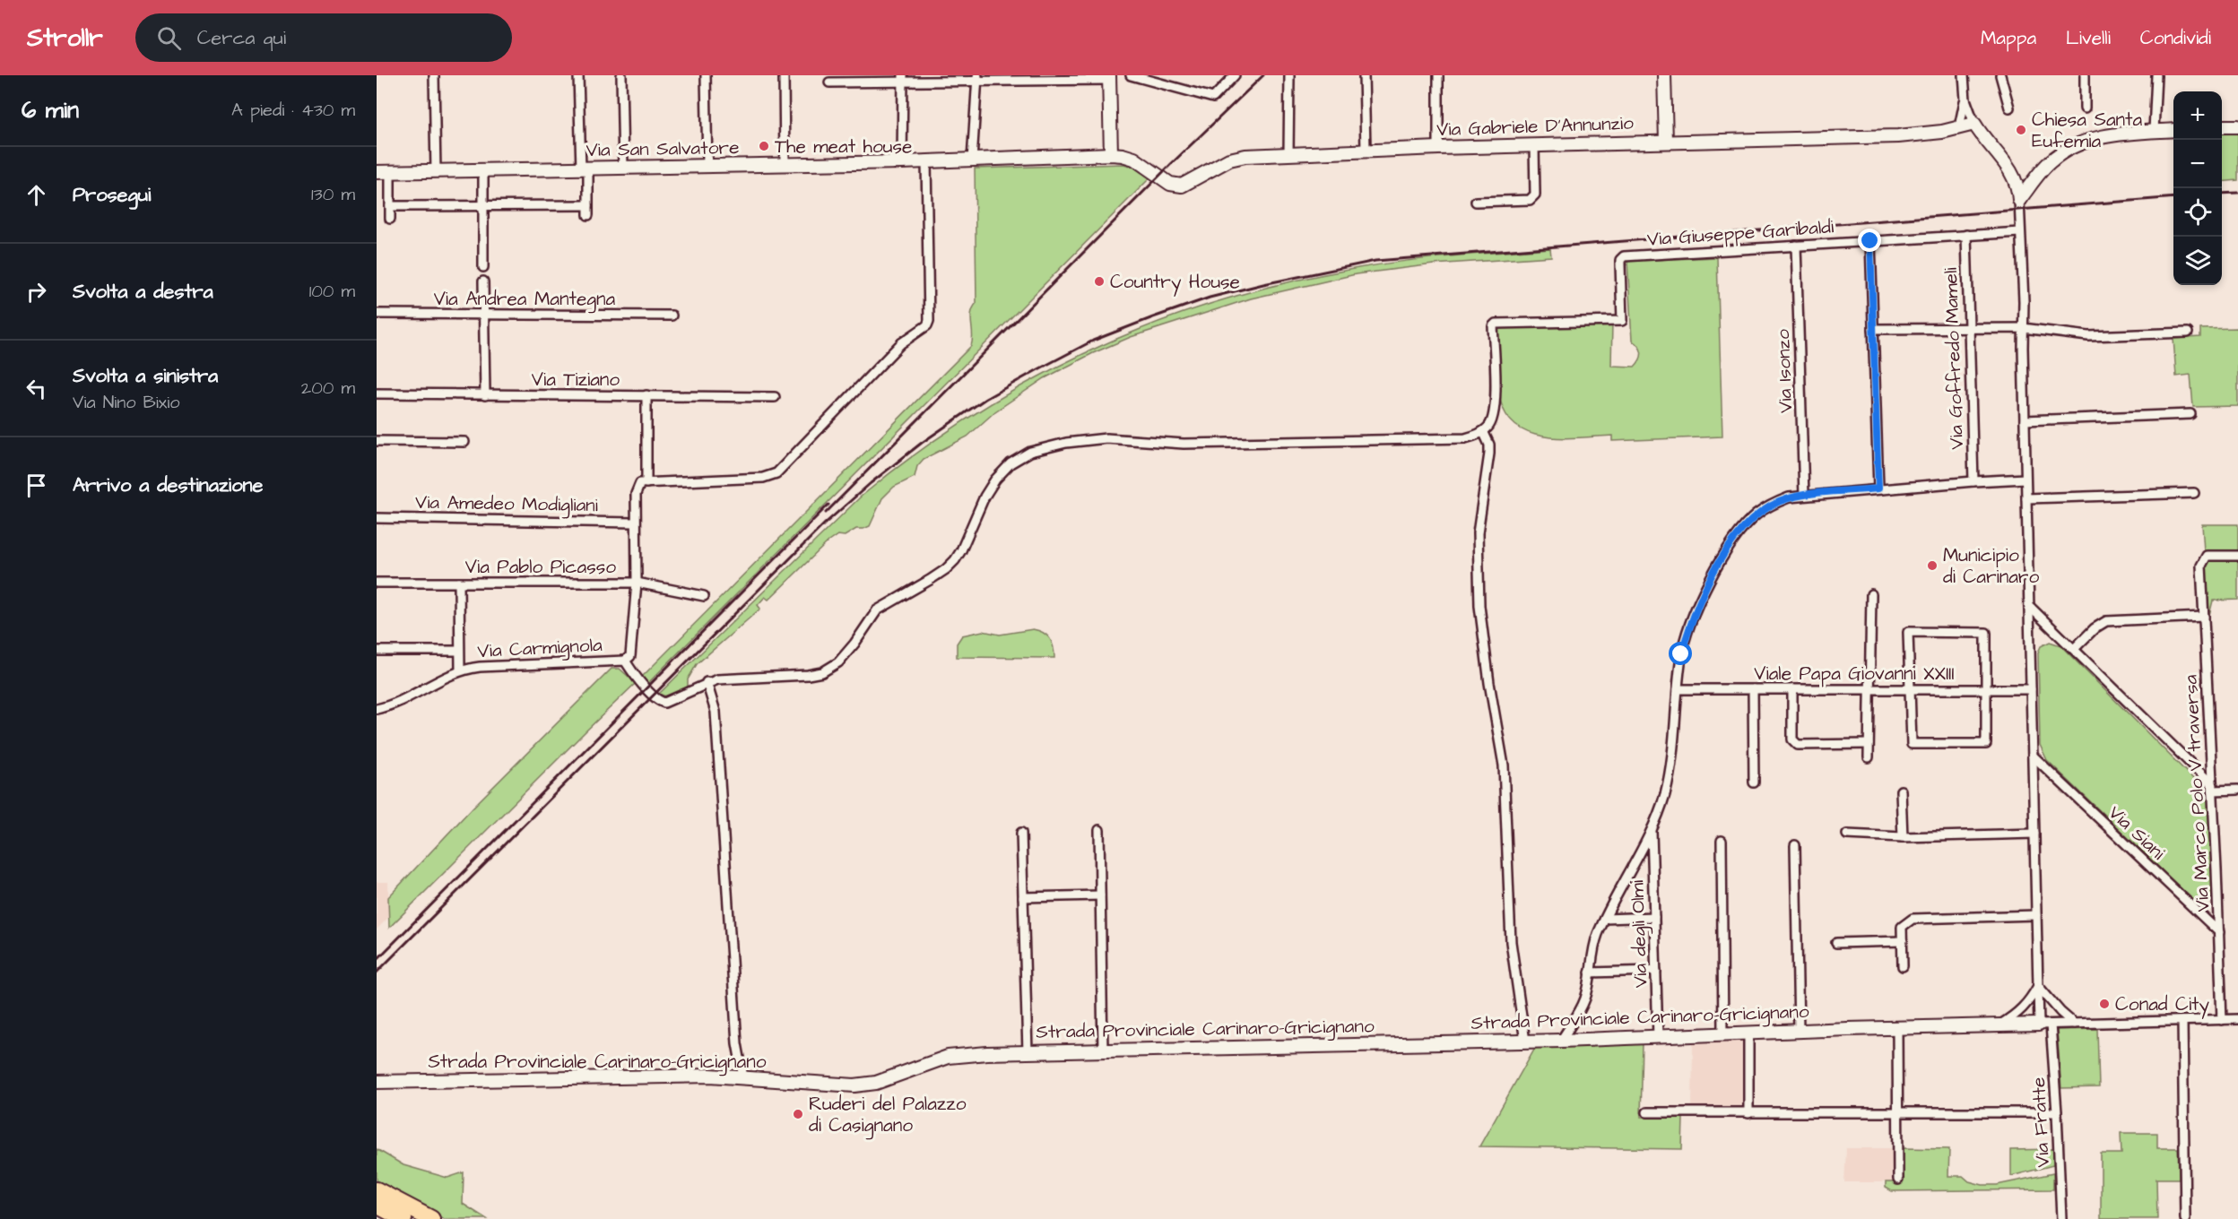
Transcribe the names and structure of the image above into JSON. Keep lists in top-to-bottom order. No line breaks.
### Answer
{"streets":{"street":["Via Gabriele D'Annunzio","Via San Salvatore","Via Giuseppe Garibaldi","Via Andrea Mantegna","Via Goffredo Mameli","Via Isonzo","Via Tiziano","Via Amedeo Modigliani","Via Pablo Picasso","Via Carmignola","Viale Papa Giovanni XXIII","Via Marco Polo V traversa","Via Siani","Via degli Olmi","Strada Provinciale Carinaro-Gricignano","Via Fratte"]},"crossings":[["Via Gabriele D'Annunzio","Via San Salvatore"],["Via Giuseppe Garibaldi","Via Goffredo Mameli"],["Via Giuseppe Garibaldi","Via Isonzo"],["Via Giuseppe Garibaldi","Via Carmignola"],["Via Giuseppe Garibaldi","Via Fratte"],["Viale Papa Giovanni XXIII","Via Fratte"],["Via Marco Polo V traversa","Via Siani"],["Via Siani","Via Fratte"],["Via degli Olmi","Strada Provinciale Carinaro-Gricignano"],["Strada Provinciale Carinaro-Gricignano","Via Fratte"]],"places":["Chiesa Santa Eufemia","The meat house","Country House","Municipio di Carinaro","Conad City","Ruderi del Palazzo di Casignano"],"page":{"header":"Strollr","search":"Cerca qui","nav":["Mappa","Livelli","Condividi"],"heading":["6 min","A piedi · 430 m"],"map_buttons":["+","−"],"list":[["Prosegui","130 m"],["Svolta a destra","100 m"],["Svolta a sinistra","Via Nino Bixio","200 m"],"Arrivo a destinazione"]}}
